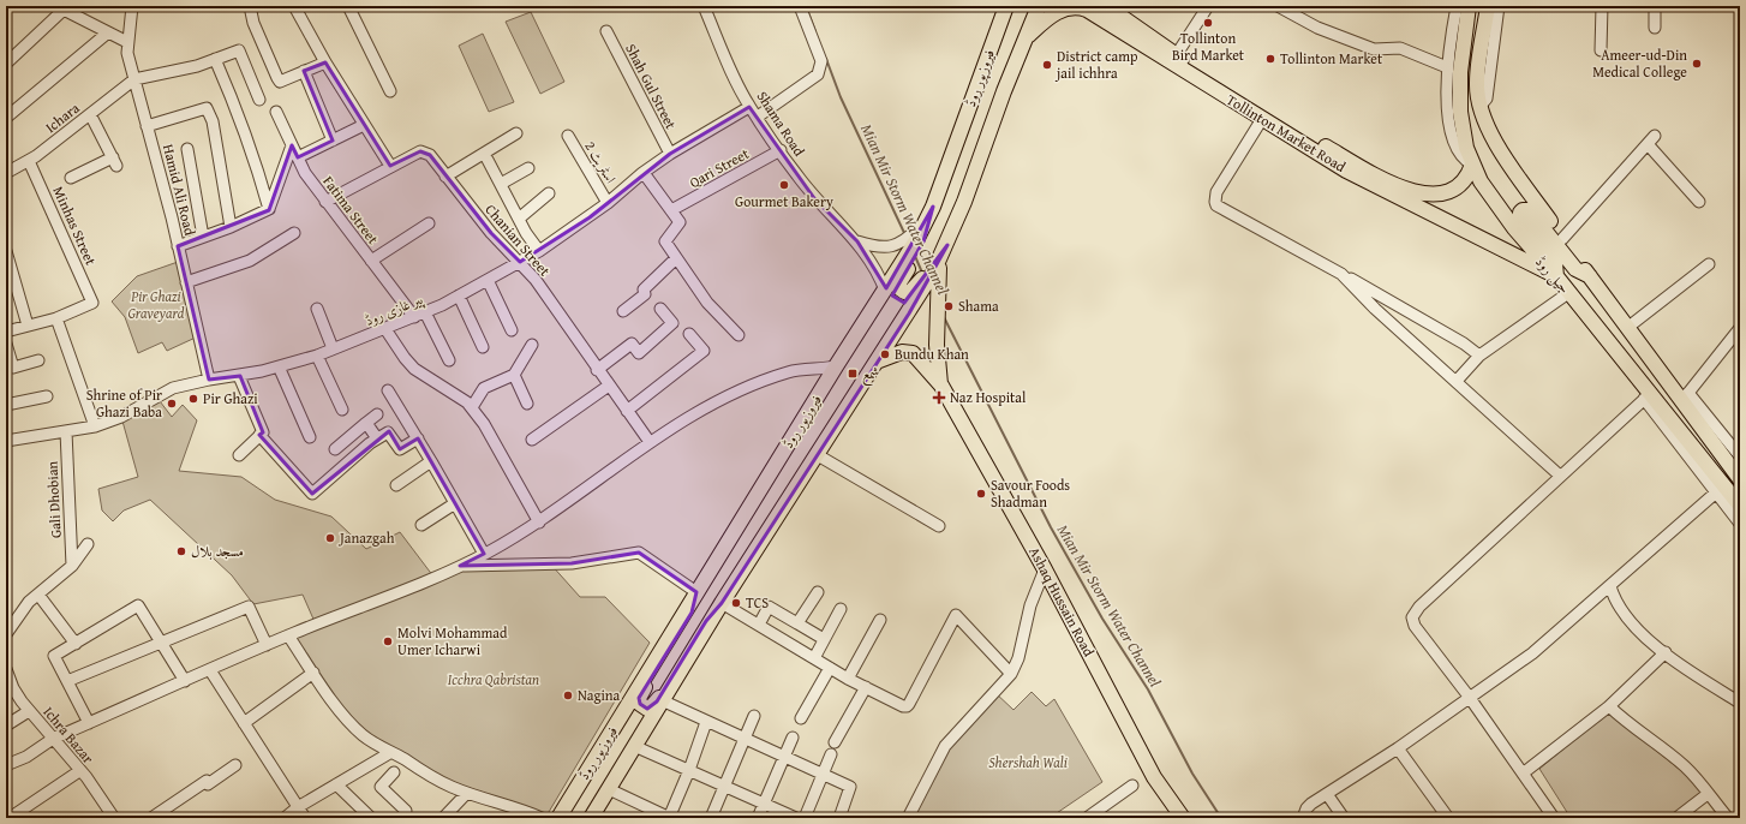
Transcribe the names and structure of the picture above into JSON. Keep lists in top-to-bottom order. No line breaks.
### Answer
{"streets":{"main road":["فیروزپور روڈ","Tollinton Market Road","جیل روڈ","Ashaq Hussain Road"],"street":["Shah Gul Street","Ichara","Shama Road","اسٹریٹ 2","Qari Street","Hamid Ali Road","Fatima Street","Minhas Street","Chanian Street","پیر غازی روڈ","Gali Dhobian","Ichra Bazar"]},"crossings":[["فیروزپور روڈ","Shama Road"],["فیروزپور روڈ","Tollinton Market Road"],["فیروزپور روڈ","Ashaq Hussain Road"],["Shah Gul Street","پیر غازی روڈ"],["Ichara","Hamid Ali Road"],["Ichara","Minhas Street"],["Shama Road","Qari Street"],["Shama Road","پیر غازی روڈ"],["Tollinton Market Road","جیل روڈ"],["اسٹریٹ 2","پیر غازی روڈ"],["Hamid Ali Road","پیر غازی روڈ"],["Fatima Street","Chanian Street"],["Fatima Street","پیر غازی روڈ"],["Chanian Street","پیر غازی روڈ"],["پیر غازی روڈ","Gali Dhobian"]],"water":["Mian Mir Storm Water Channel"],"parks":["Pir Ghazi Graveyard","Icchra Qabristan","Shershah Wali"],"places":{"other":["Tollinton Bird Market","Tollinton Market","Ameer-ud-Din Medical College","District camp jail ichhra","Gourmet Bakery","Shama","Bundu Khan","Pir Ghazi","Shrine of Pir Ghazi Baba","Savour Foods Shadman","Janazgah","مسجد بلال","TCS","Molvi Mohammad Umer Icharwi","Nagina"],"transit":["شمع"],"health":["Naz Hospital"]}}
